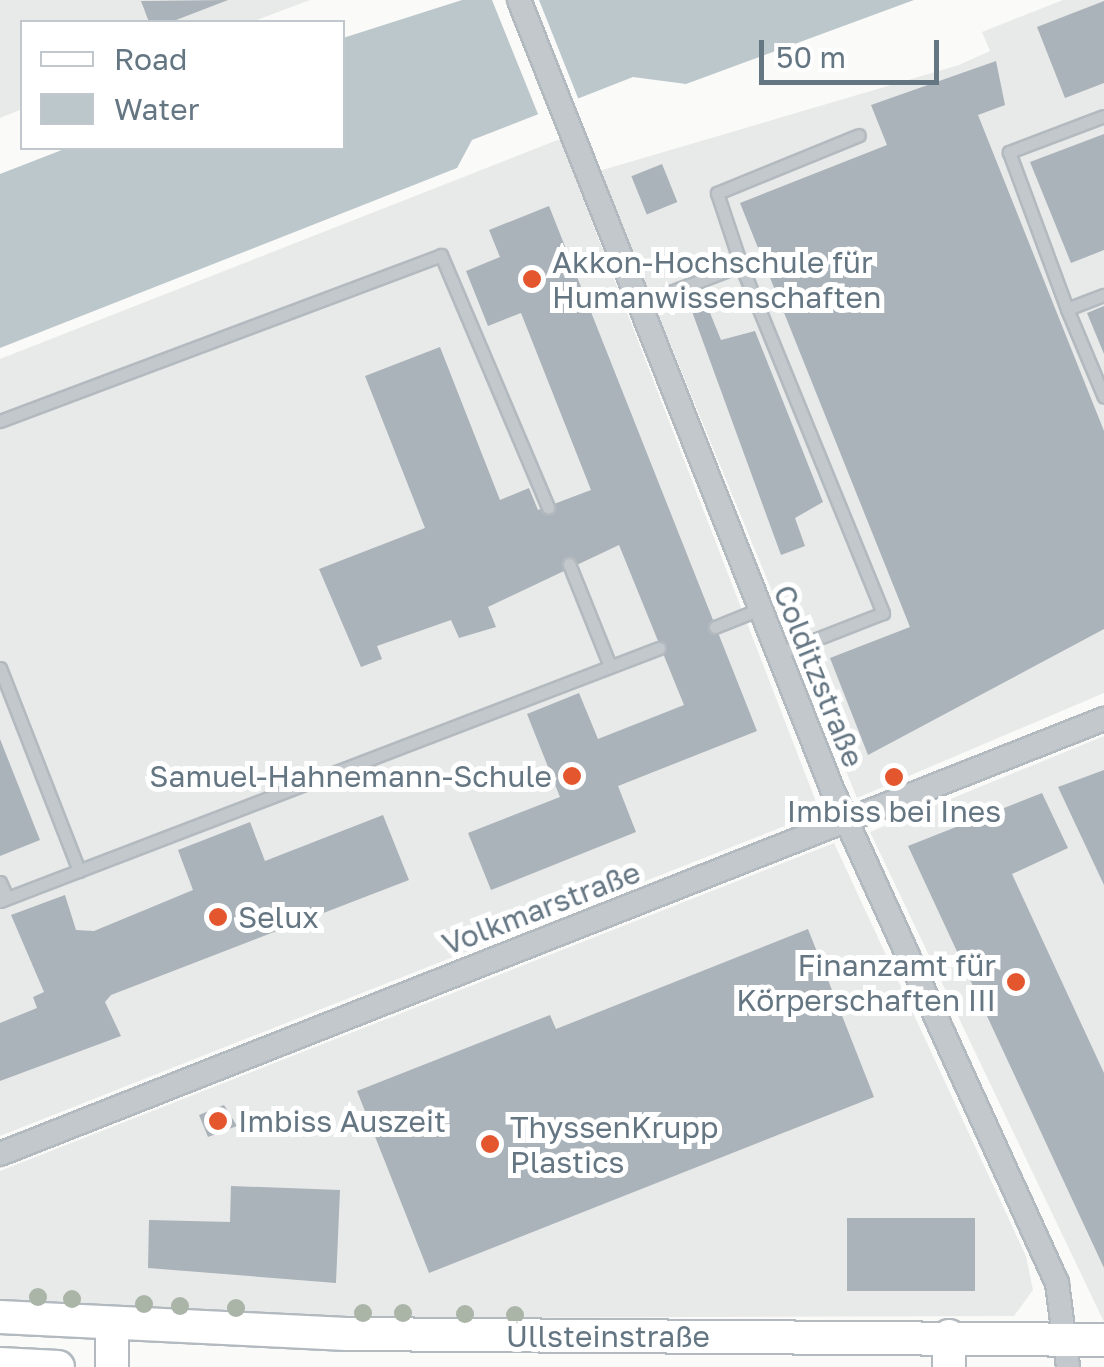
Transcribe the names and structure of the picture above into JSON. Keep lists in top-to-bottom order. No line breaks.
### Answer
{"streets":{"street":["Colditzstraße","Volkmarstraße","Ullsteinstraße"]},"crossings":[["Colditzstraße","Volkmarstraße"],["Colditzstraße","Ullsteinstraße"]],"places":["Akkon-Hochschule für Humanwissenschaften","Samuel-Hahnemann-Schule","Imbiss bei Ines","Selux","Finanzamt für Körperschaften III","Imbiss Auszeit","ThyssenKrupp Plastics"],"legend":["Road","Water"],"scale_bar":"50 m"}
